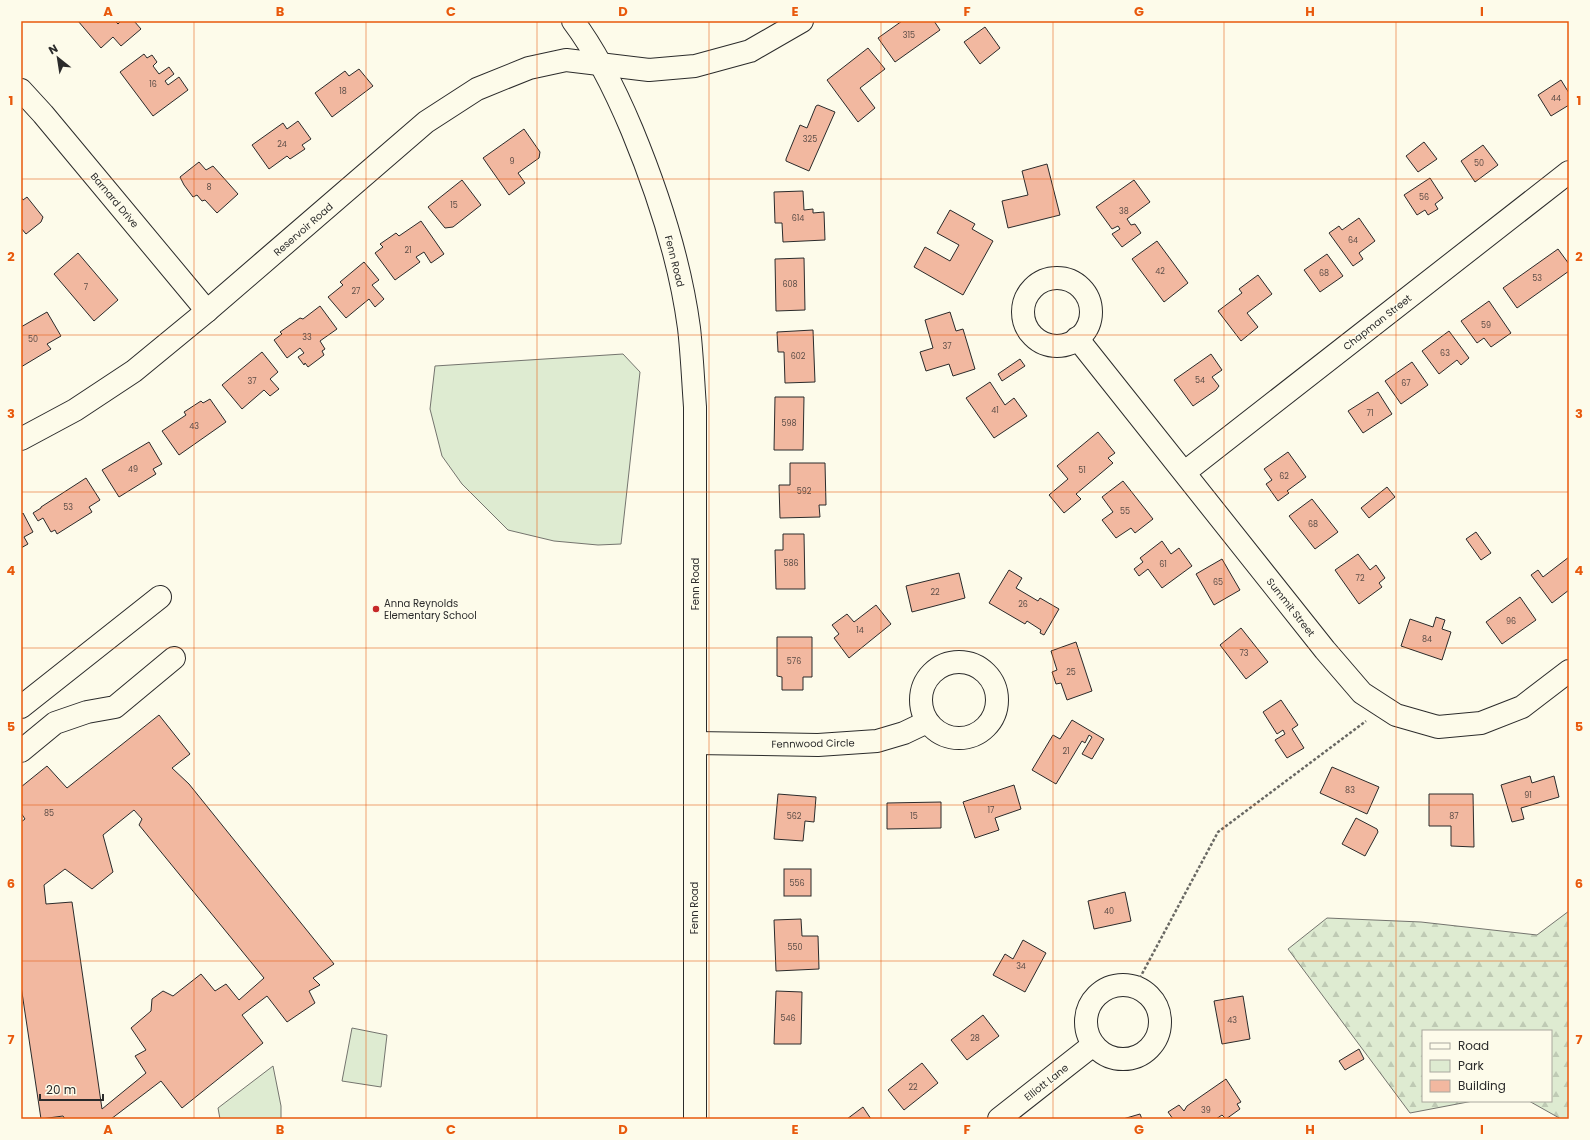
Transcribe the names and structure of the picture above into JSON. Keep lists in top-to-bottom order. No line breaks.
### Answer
{"streets":{"street":["Barnard Drive","Reservoir Road","Fenn Road","Chapman Street","Summit Street","Fennwood Circle","Elliott Lane"]},"crossings":[["Barnard Drive","Reservoir Road"],["Reservoir Road","Fenn Road"],["Fenn Road","Fennwood Circle"],["Chapman Street","Summit Street"]],"places":["Anna Reynolds Elementary School"],"house_numbers":["315","16","18","44","325","24","9","50","8","56","15","38","614","64","21","42","68","53","608","7","27","59","33","50","37","63","602","54","37","67","41","71","598","43","49","51","62","592","53","55","68","586","61","72","65","22","26","96","14","84","73","576","25","21","83","91","17","85","562","15","87","556","40","550","34","546","43","28","22","39"],"legend":["Road","Park","Building"],"scale_bar":"20 m","north":"top left","grid":{"columns":["A","B","C","D","E","F","G","H","I"],"rows":["1","2","3","4","5","6","7"]}}
